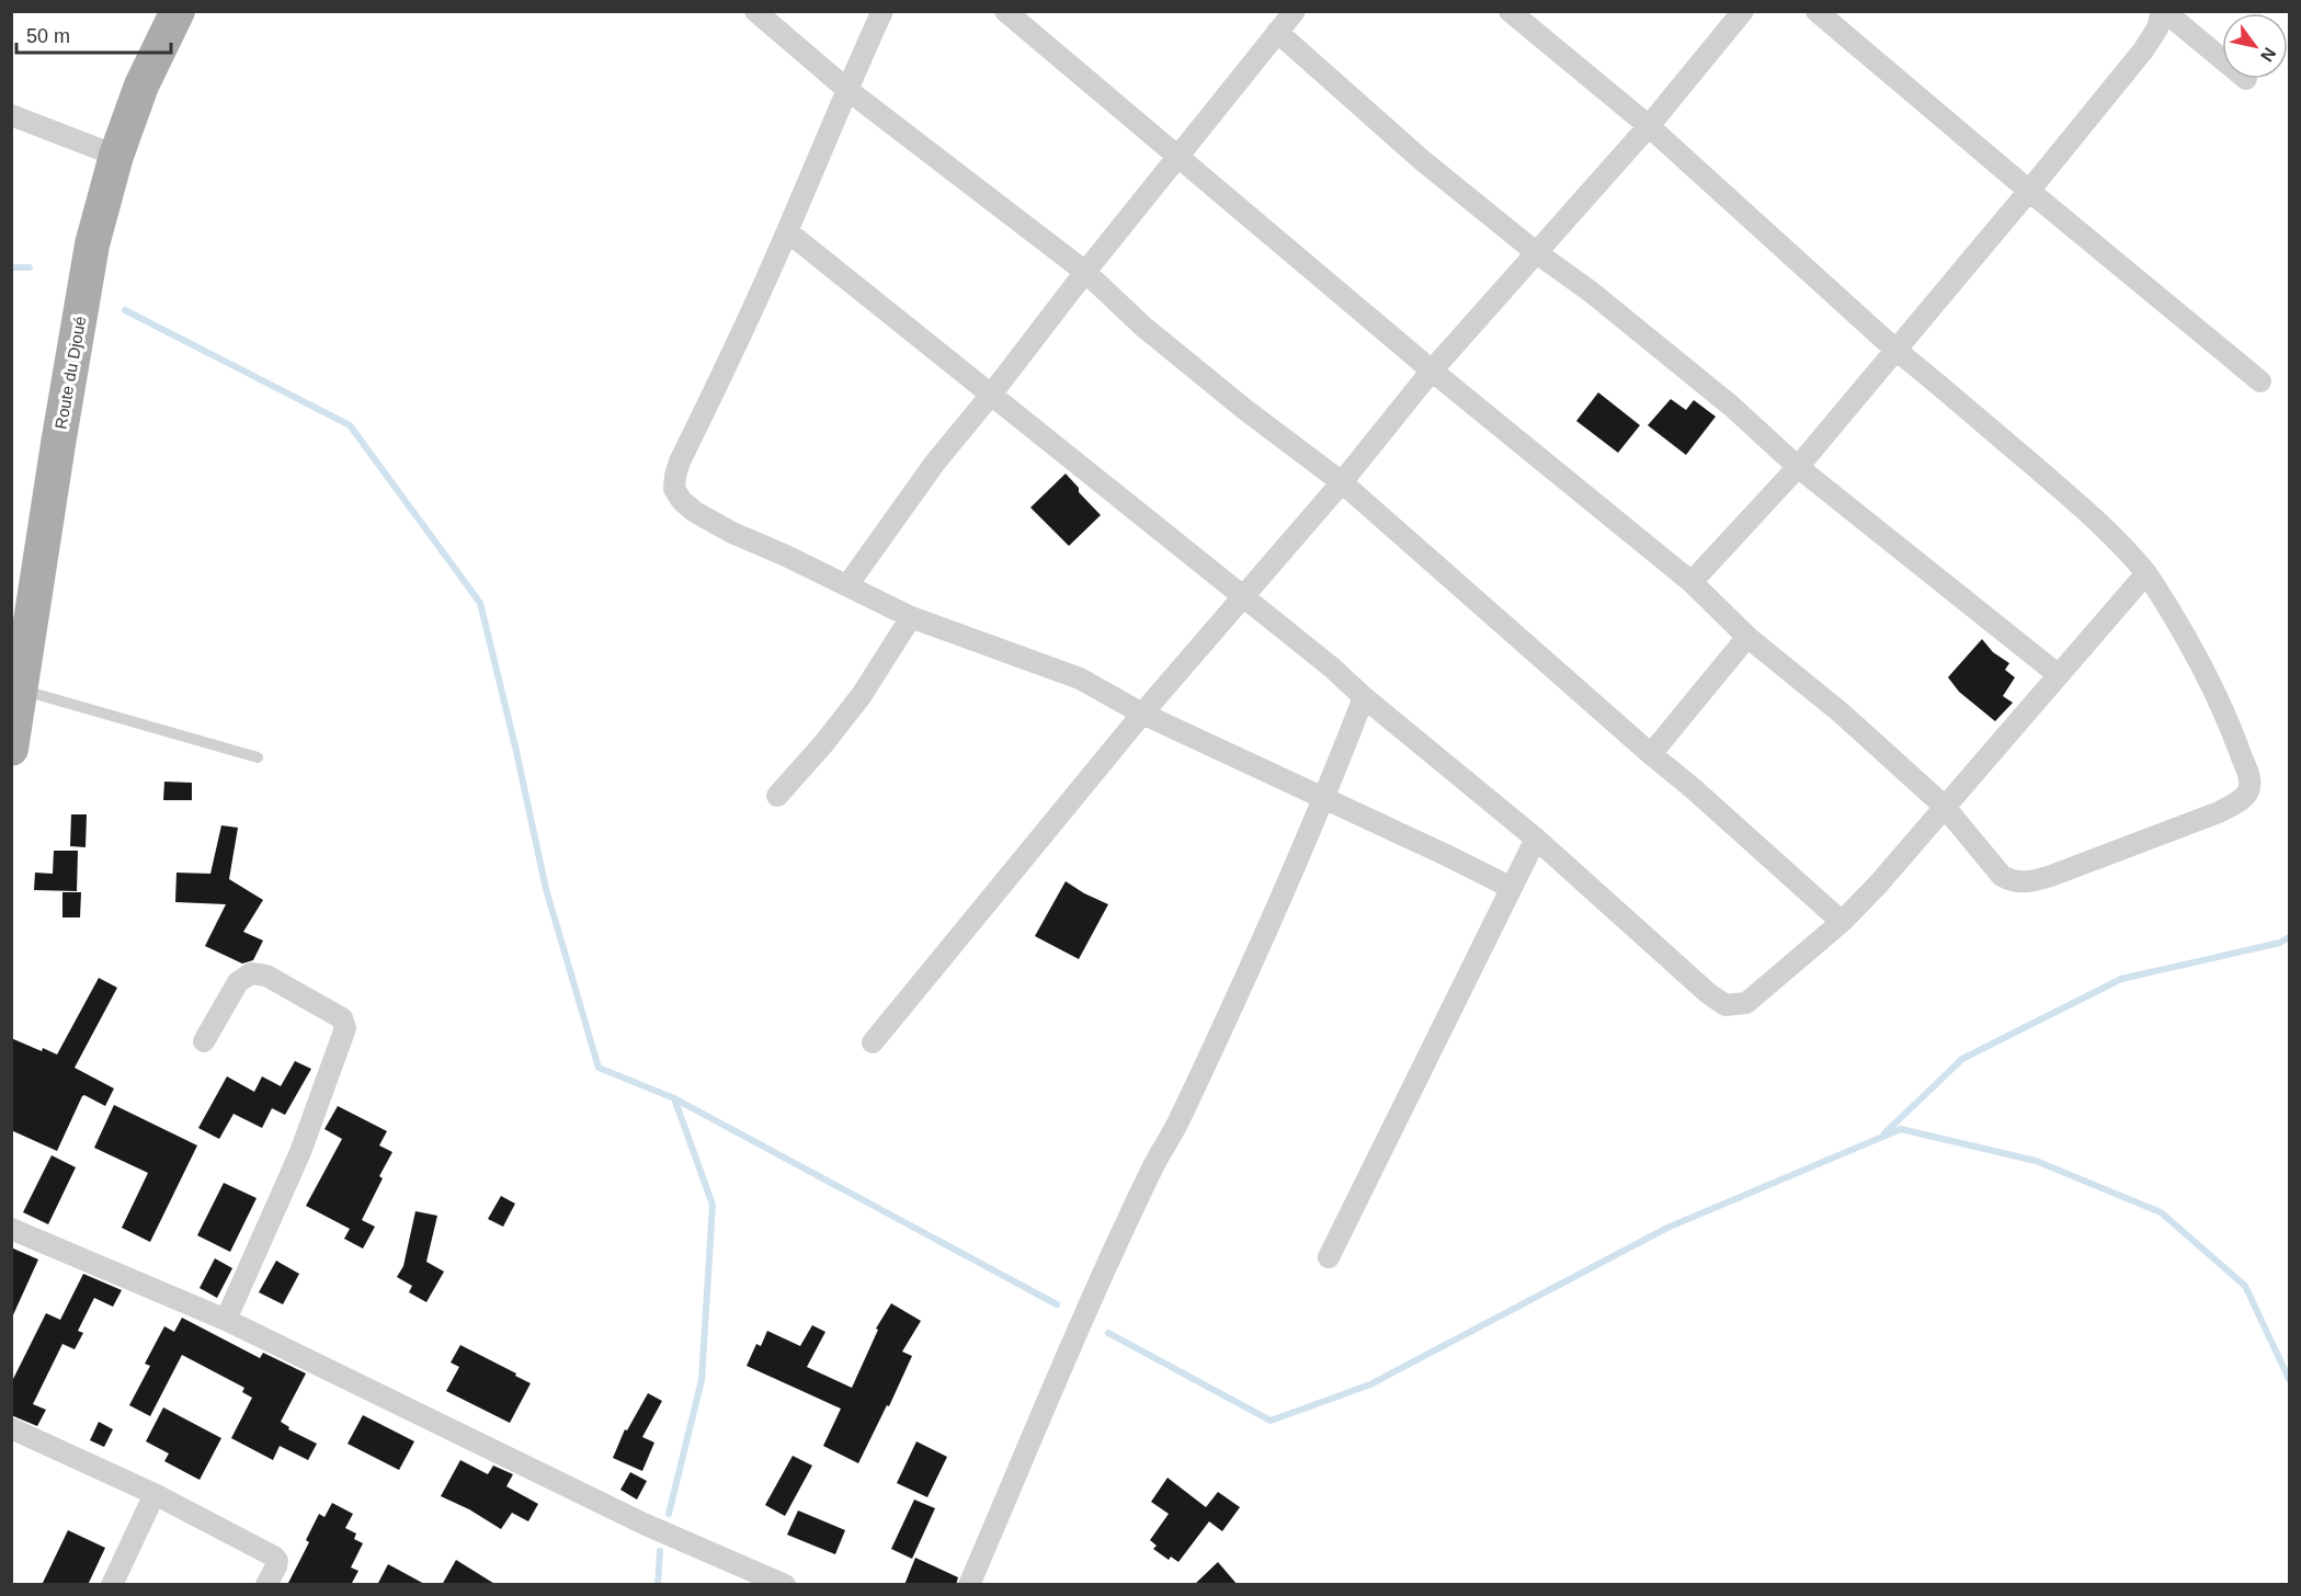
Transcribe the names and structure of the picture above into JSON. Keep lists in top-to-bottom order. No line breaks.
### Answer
{"streets":{"main road":["Route du Djoué"]},"scale_bar":"50 m","north":"bottom right"}
